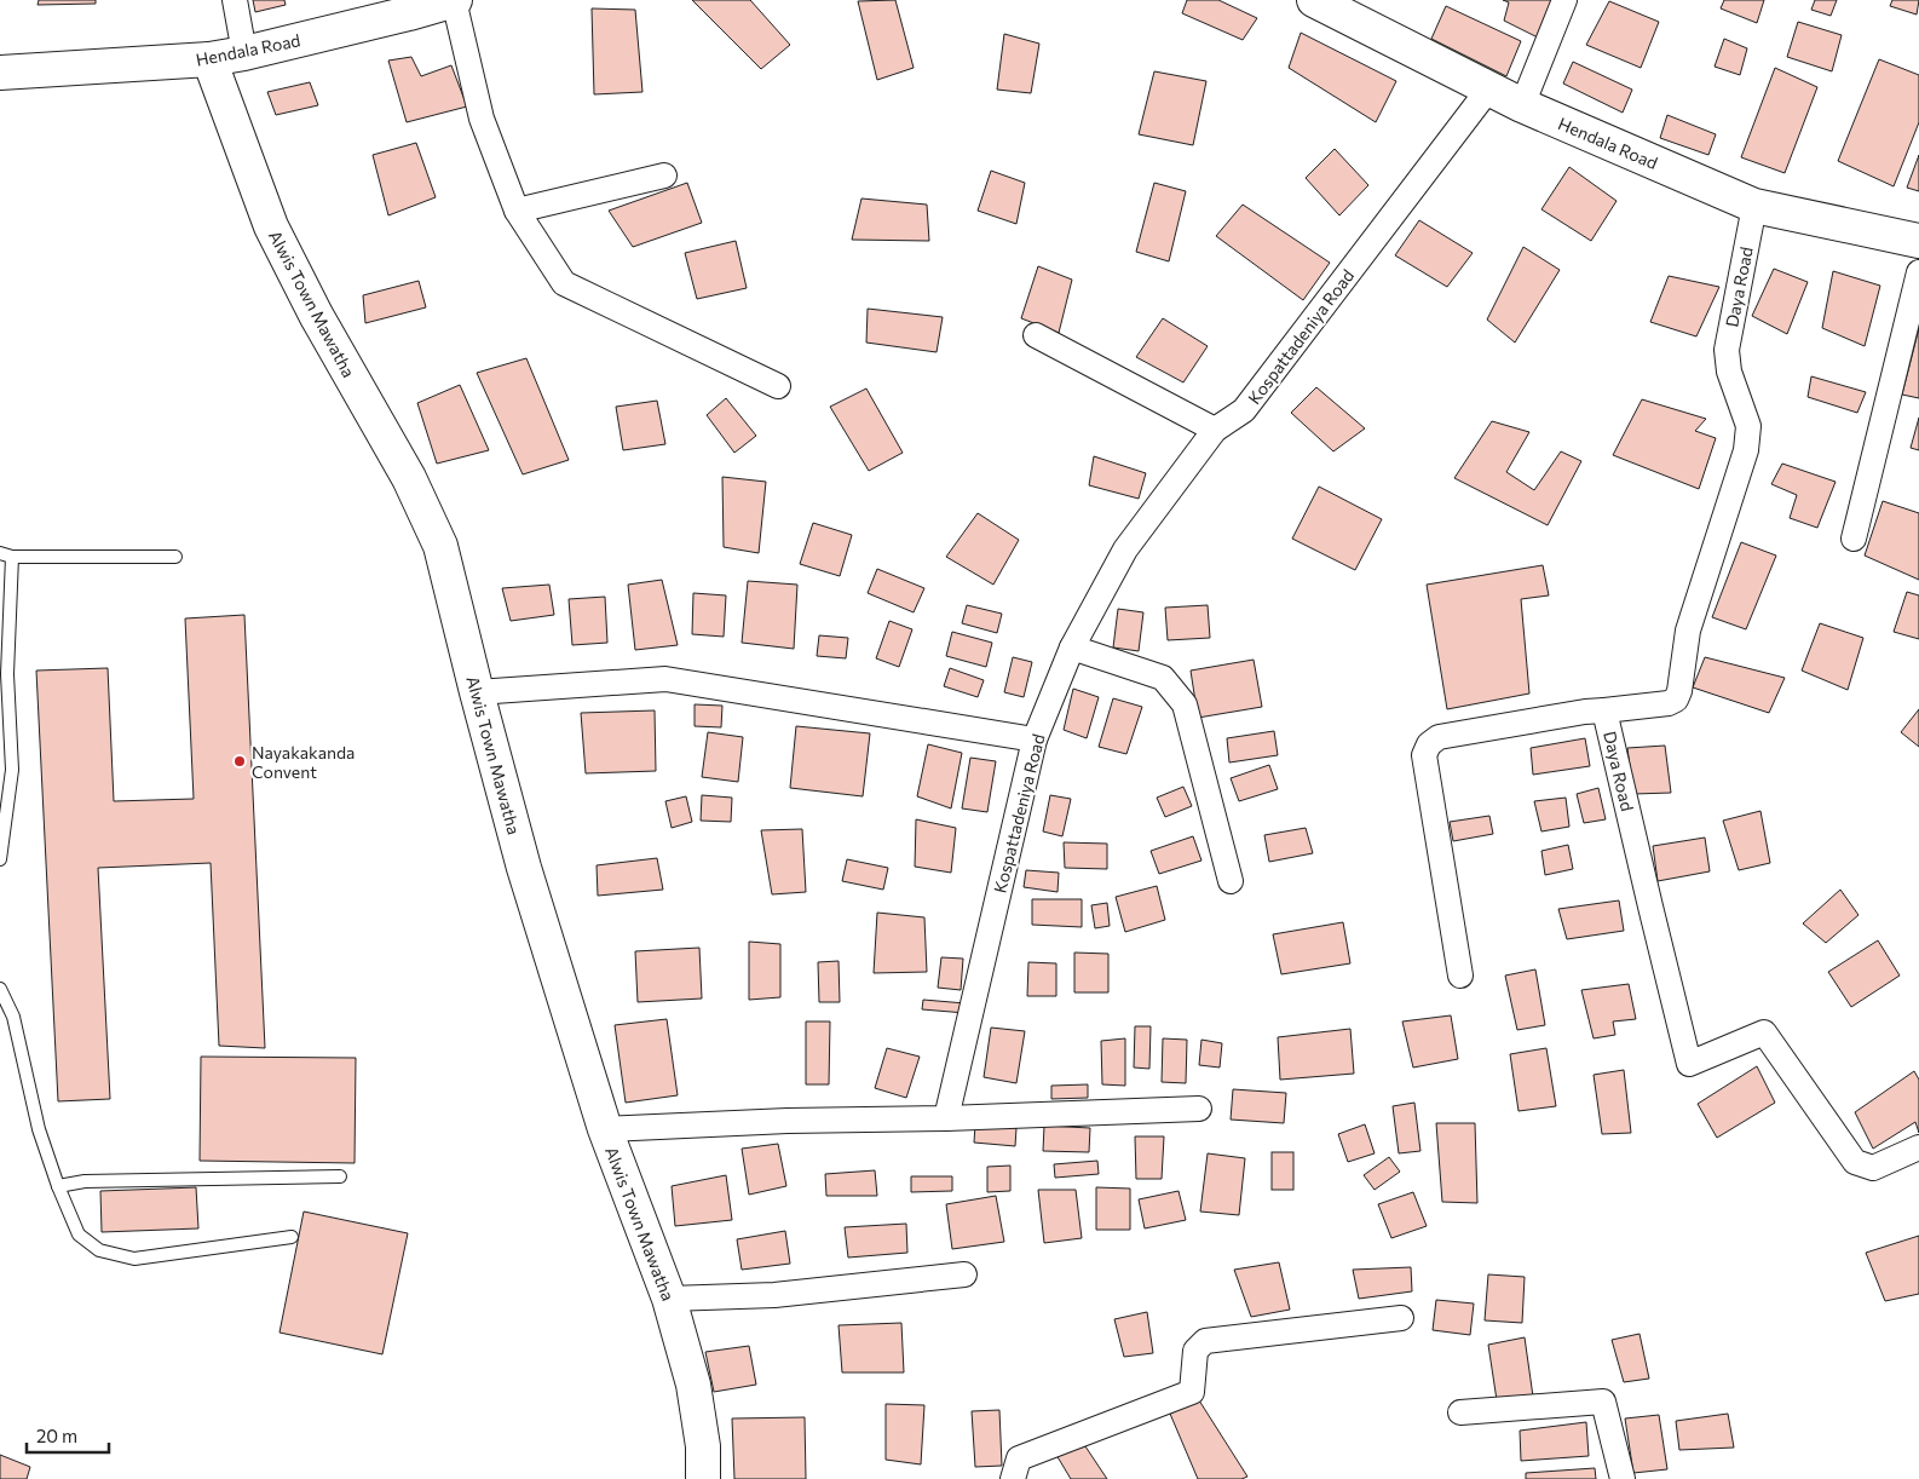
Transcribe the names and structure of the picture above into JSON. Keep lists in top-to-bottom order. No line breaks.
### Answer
{"streets":{"street":["Hendala Road","Daya Road","Alwis Town Mawatha","Kospattadeniya Road"]},"crossings":[["Hendala Road","Daya Road"],["Hendala Road","Alwis Town Mawatha"],["Hendala Road","Kospattadeniya Road"]],"places":["Nayakakanda Convent"],"scale_bar":"20 m"}
